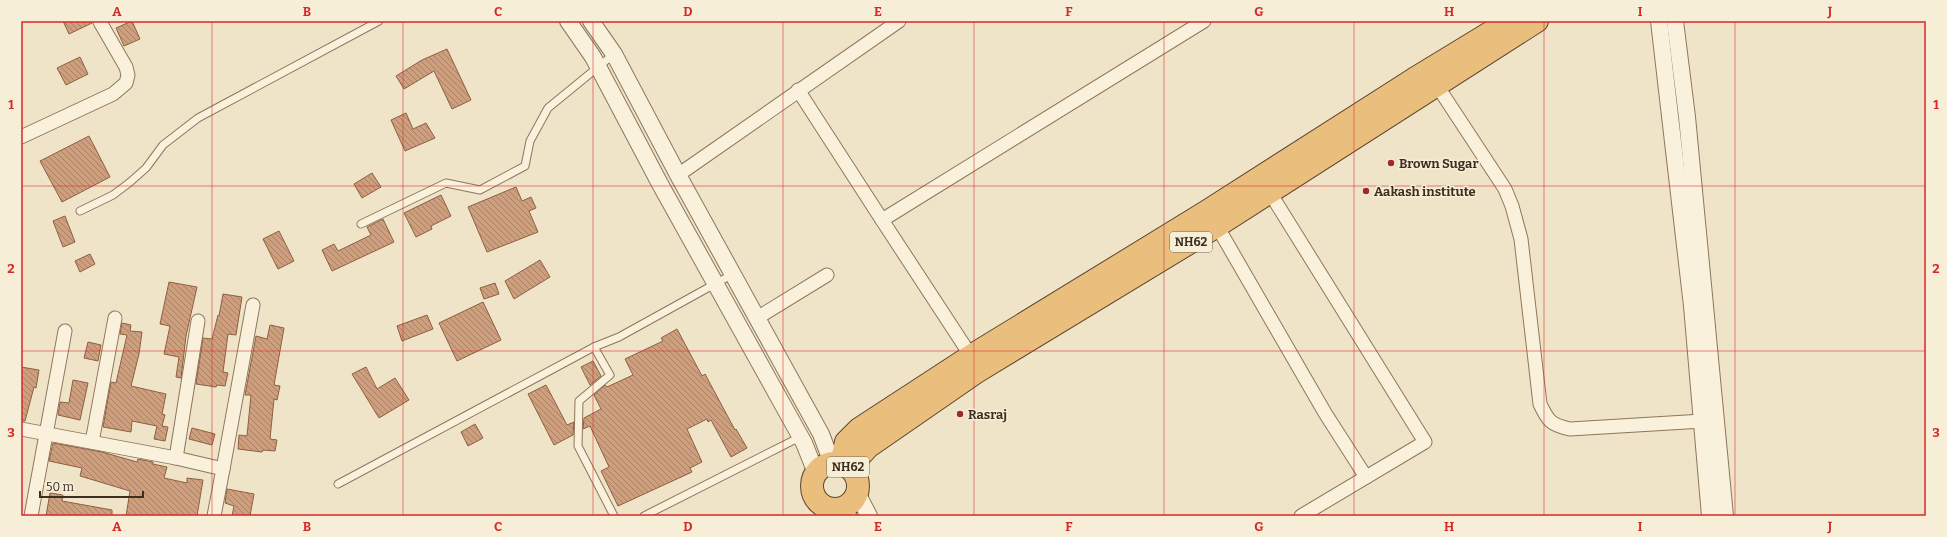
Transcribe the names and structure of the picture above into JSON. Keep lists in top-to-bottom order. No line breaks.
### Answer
{"streets":{"highway":["NH62"]},"places":["Brown Sugar","Aakash institute","Rasraj"],"scale_bar":"50 m","grid":{"columns":["A","B","C","D","E","F","G","H","I","J"],"rows":["1","2","3"]}}
